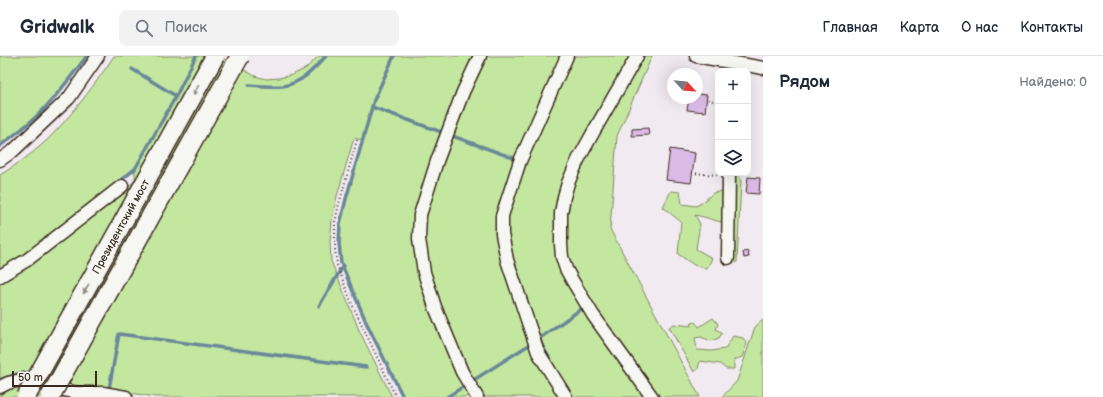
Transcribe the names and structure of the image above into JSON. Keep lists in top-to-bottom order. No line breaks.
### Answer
{"streets":{"highway":["Президентский мост"]},"scale_bar":"50 m","north":"bottom right","page":{"header":"Gridwalk","search":"Поиск","nav":["Главная","Карта","О нас","Контакты"],"heading":["Рядом","Найдено: 0"],"map_buttons":["+","−"],"scale":"50 m"}}
